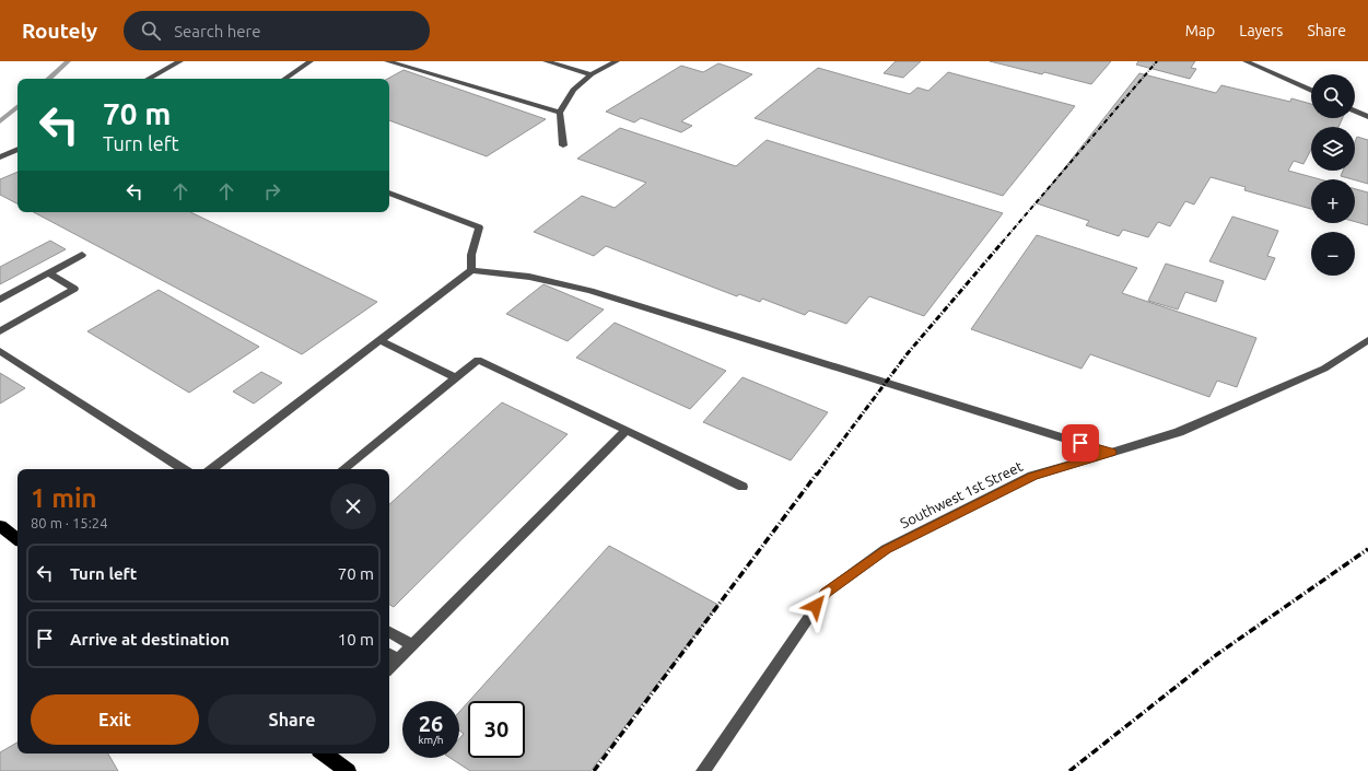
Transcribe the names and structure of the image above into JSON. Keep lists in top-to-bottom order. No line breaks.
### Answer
{"streets":{"street":["Southwest 1st Street"]},"page":{"header":"Routely","search":"Search here","nav":["Map","Layers","Share"],"map_buttons":["+","−"],"turn":["70 m","Turn left"],"heading":["1 min","80 m · 15:24"],"list":[{"name":"Turn left","value":"70 m"},{"name":"Arrive at destination","value":"10 m"}],"buttons":["Exit","Share"],"speed":"26 km/h","limit":"30"}}
